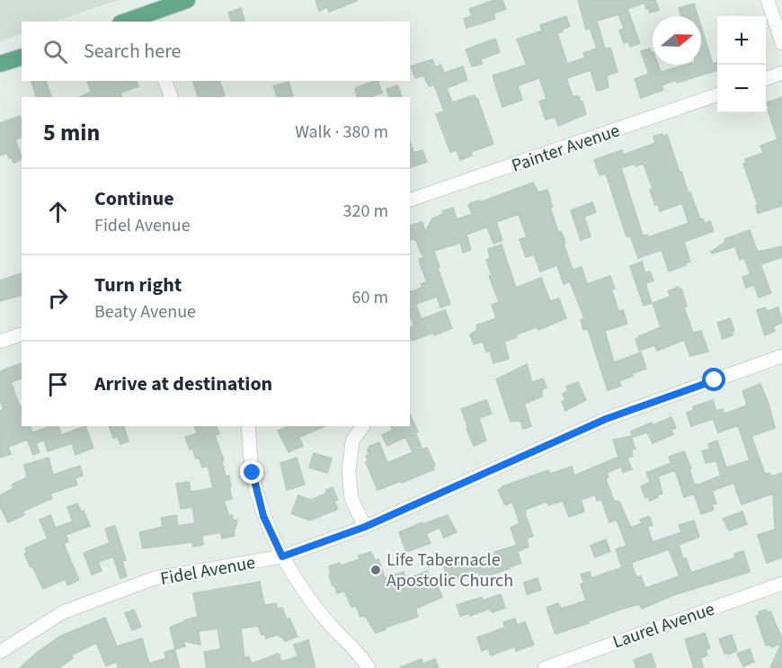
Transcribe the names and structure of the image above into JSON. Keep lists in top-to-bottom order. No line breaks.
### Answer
{"streets":{"street":["Painter Avenue","Fidel Avenue","Laurel Avenue"]},"places":["Life Tabernacle Apostolic Church"],"north":"right","page":{"map_buttons":["+","−"],"search":"Search here","heading":["5 min","Walk · 380 m"],"list":[["Continue","Fidel Avenue","320 m"],["Turn right","Beaty Avenue","60 m"],"Arrive at destination"]}}
